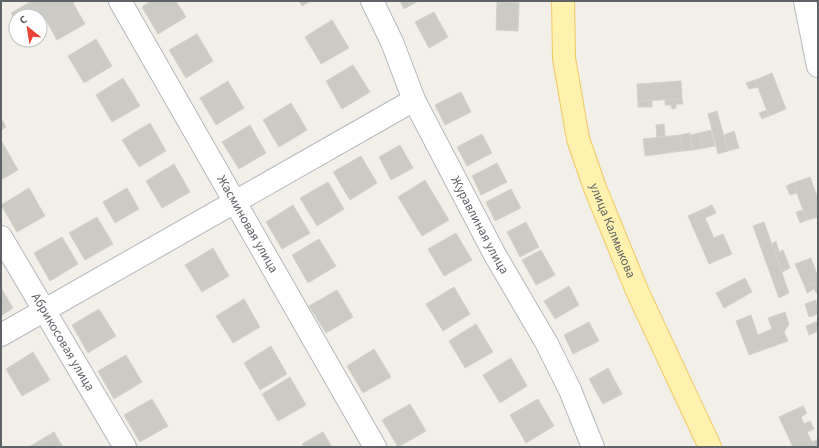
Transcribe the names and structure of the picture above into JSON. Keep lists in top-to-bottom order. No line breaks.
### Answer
{"streets":{"main road":["улица Калмыкова"],"street":["Жасминовая улица","Журавлиная улица","Абрикосовая улица"]},"north":"top left"}
